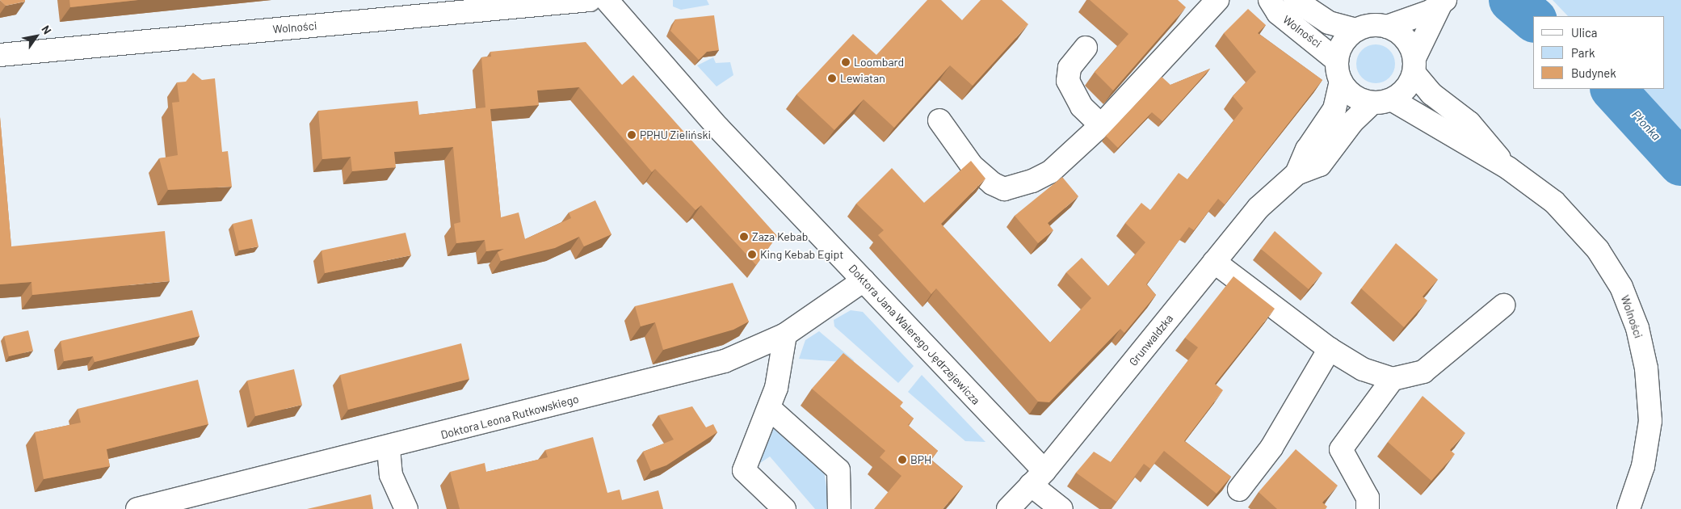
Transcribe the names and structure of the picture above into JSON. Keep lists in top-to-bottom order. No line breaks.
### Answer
{"streets":{"street":["Wolności","Doktora Jana Walerego Jędrzejewicza","Grunwaldzka","Doktora Leona Rutkowskiego"]},"crossings":[["Wolności","Grunwaldzka"],["Doktora Jana Walerego Jędrzejewicza","Grunwaldzka"],["Doktora Jana Walerego Jędrzejewicza","Doktora Leona Rutkowskiego"]],"water":["Płonka"],"places":["Loombard","Lewiatan","PPHU Zieliński","Zaza Kebab","King Kebab Egipt","BPH"],"legend":["Ulica","Park","Budynek"],"north":"top right"}
